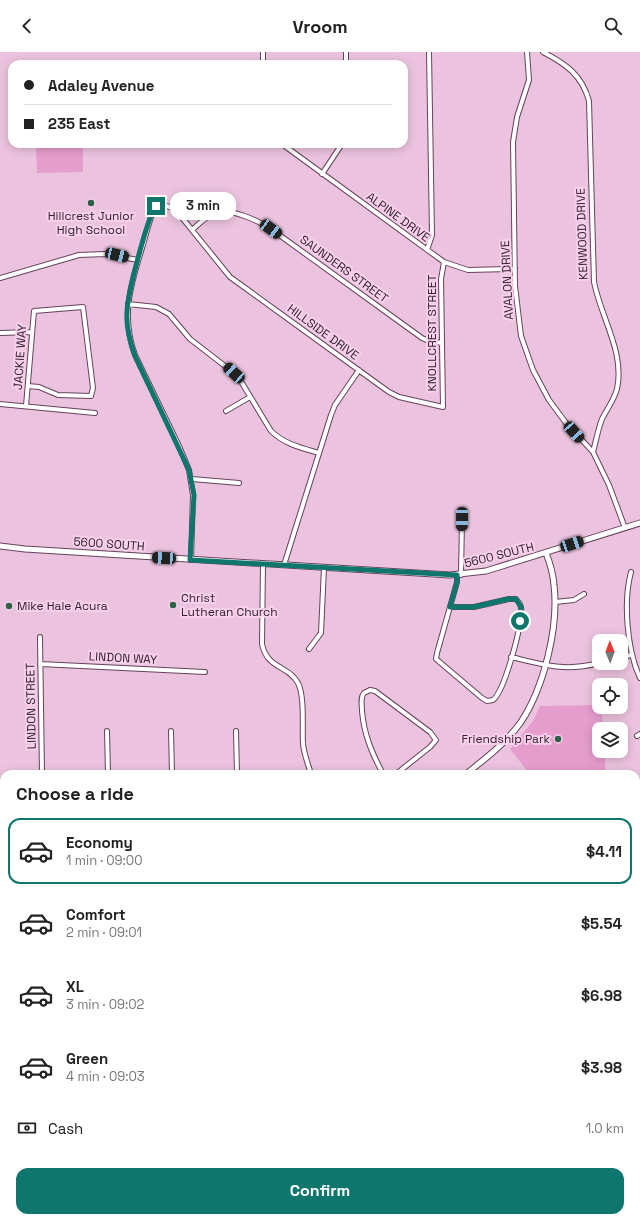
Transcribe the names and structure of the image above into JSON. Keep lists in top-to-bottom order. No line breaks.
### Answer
{"streets":{"street":["ALPINE DRIVE","KENWOOD DRIVE","SAUNDERS STREET","AVALON DRIVE","HILLSIDE DRIVE","KNOLLCREST STREET","JACKIE WAY","5600 SOUTH","LINDON WAY","LINDON STREET"]},"crossings":[["ALPINE DRIVE","AVALON DRIVE"],["ALPINE DRIVE","KNOLLCREST STREET"],["KENWOOD DRIVE","AVALON DRIVE"],["SAUNDERS STREET","HILLSIDE DRIVE"],["SAUNDERS STREET","KNOLLCREST STREET"],["AVALON DRIVE","5600 SOUTH"],["HILLSIDE DRIVE","KNOLLCREST STREET"],["HILLSIDE DRIVE","5600 SOUTH"],["LINDON WAY","LINDON STREET"]],"places":["Hillcrest Junior High School","Christ Lutheran Church","Mike Hale Acura","Friendship Park"],"north":"top","page":{"header":"Vroom","banner":["Adaley Avenue","235 East"],"bubble":"3 min","heading":"Choose a ride","list":[{"name":"Economy","note":"1 min · 09:00","value":"$4.11"},{"name":"Comfort","note":"2 min · 09:01","value":"$5.54"},{"name":"XL","note":"3 min · 09:02","value":"$6.98"},{"name":"Green","note":"4 min · 09:03","value":"$3.98"}],"pay":["Cash","1.0 km"],"buttons":"Confirm"}}
